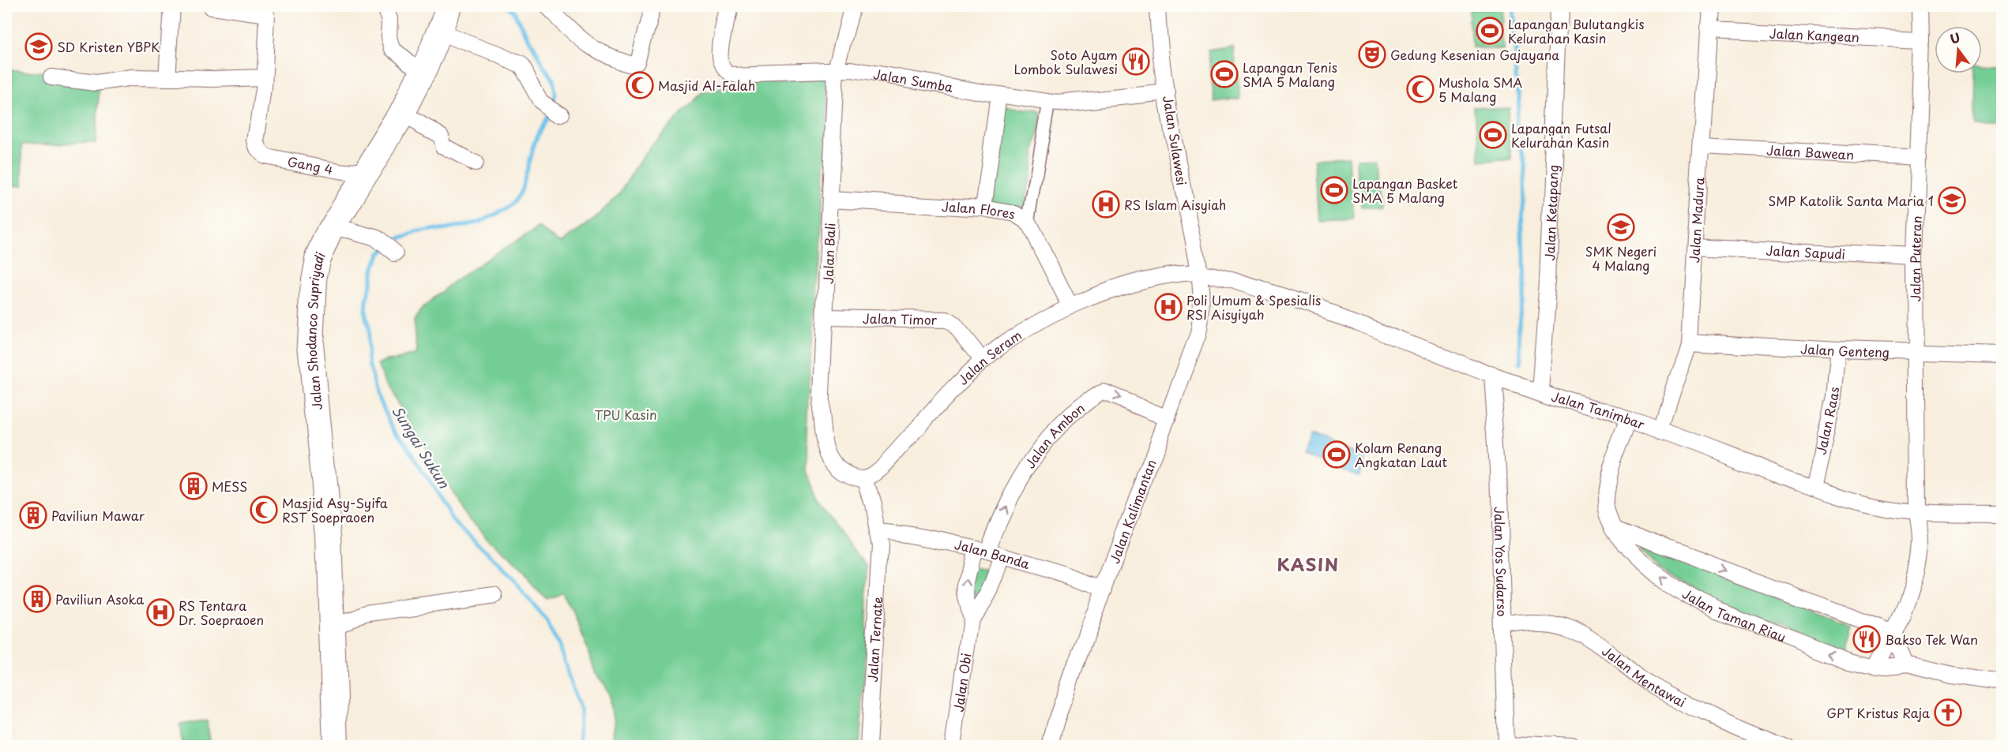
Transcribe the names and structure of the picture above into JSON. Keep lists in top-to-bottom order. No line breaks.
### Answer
{"streets":{"main road":["Jalan Shodanco Supriyadi"],"street":["Jalan Kangean","Jalan Sumba","Jalan Sulawesi","Jalan Bawean","Gang 4","Jalan Flores","Jalan Ketapang","Jalan Madura","Jalan Sapudi","Jalan Bali","Jalan Puteran","Jalan Timor","Jalan Genteng","Jalan Seram","Jalan Tanimbar","Jalan Raas","Jalan Ambon","Jalan Kalimantan","Jalan Banda","Jalan Yos Sudarso","Jalan Taman Riau","Jalan Ternate","Jalan Mentawai","Jalan Obi"]},"crossings":[["Jalan Kangean","Jalan Madura"],["Jalan Kangean","Jalan Puteran"],["Jalan Sumba","Jalan Sulawesi"],["Jalan Sumba","Jalan Bali"],["Jalan Sulawesi","Jalan Seram"],["Jalan Sulawesi","Jalan Tanimbar"],["Jalan Sulawesi","Jalan Kalimantan"],["Jalan Bawean","Jalan Madura"],["Jalan Bawean","Jalan Puteran"],["Gang 4","Jalan Shodanco Supriyadi"],["Jalan Flores","Jalan Bali"],["Jalan Flores","Jalan Seram"],["Jalan Ketapang","Jalan Tanimbar"],["Jalan Madura","Jalan Sapudi"],["Jalan Madura","Jalan Genteng"],["Jalan Madura","Jalan Tanimbar"],["Jalan Sapudi","Jalan Puteran"],["Jalan Bali","Jalan Timor"],["Jalan Bali","Jalan Seram"],["Jalan Puteran","Jalan Genteng"],["Jalan Puteran","Jalan Tanimbar"],["Jalan Timor","Jalan Seram"],["Jalan Genteng","Jalan Raas"],["Jalan Seram","Jalan Tanimbar"],["Jalan Seram","Jalan Kalimantan"],["Jalan Tanimbar","Jalan Raas"],["Jalan Tanimbar","Jalan Kalimantan"],["Jalan Tanimbar","Jalan Yos Sudarso"],["Jalan Tanimbar","Jalan Taman Riau"],["Jalan Ambon","Jalan Kalimantan"],["Jalan Ambon","Jalan Banda"],["Jalan Ambon","Jalan Obi"],["Jalan Kalimantan","Jalan Banda"],["Jalan Banda","Jalan Ternate"],["Jalan Banda","Jalan Obi"],["Jalan Yos Sudarso","Jalan Mentawai"]],"one_way":["Jalan Ambon"],"districts":["KASIN"],"water":["Sungai Sukun"],"parks":["TPU Kasin"],"places":{"sports":["Lapangan Bulutangkis Kelurahan Kasin","Lapangan Tenis SMA 5 Malang","Lapangan Futsal Kelurahan Kasin","Lapangan Basket SMA 5 Malang","Kolam Renang Angkatan Laut"],"school or university":["SD Kristen YBPK","SMP Katolik Santa Maria 1","SMK Negeri 4 Malang"],"theatre":["Gedung Kesenian Gajayana"],"restaurant":["Soto Ayam Lombok Sulawesi","Bakso Tek Wan"],"mosque":["Masjid Al-Falah","Mushola SMA 5 Malang","Masjid Asy-Syifa RST Soepraoen"],"hospital":["RS Islam Aisyiah","Poli Umum & Spesialis RSI Aisyiyah","RS Tentara Dr. Soepraoen"],"building":["MESS","Paviliun Mawar","Paviliun Asoka"],"church":["GPT Kristus Raja"]},"north":"top"}
